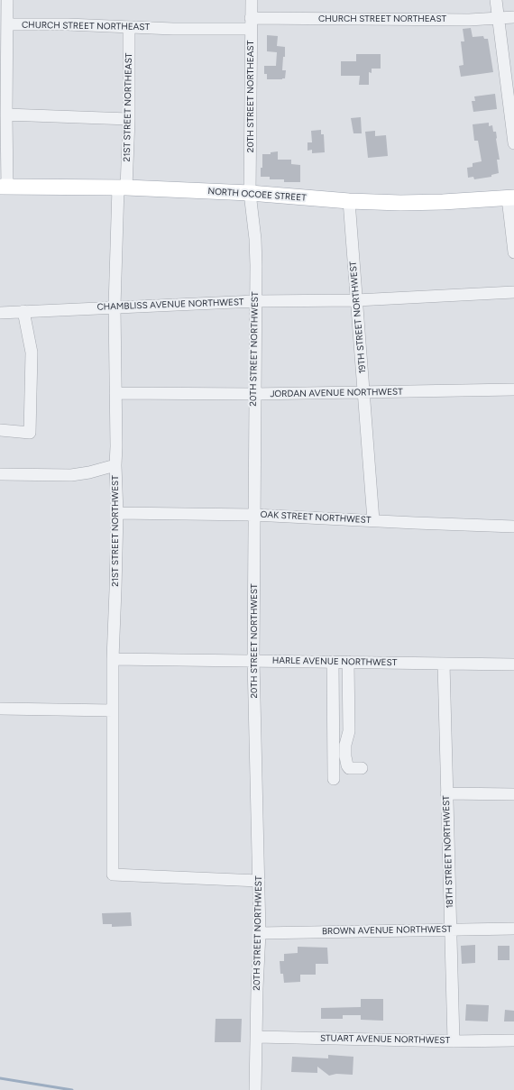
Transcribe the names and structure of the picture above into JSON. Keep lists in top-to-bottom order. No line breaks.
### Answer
{"streets":{"main road":["NORTH OCOEE STREET"],"street":["CHURCH STREET NORTHEAST","20TH STREET NORTHEAST","21ST STREET NORTHEAST","CHAMBLISS AVENUE NORTHWEST","19TH STREET NORTHWEST","20TH STREET NORTHWEST","JORDAN AVENUE NORTHWEST","OAK STREET NORTHWEST","21ST STREET NORTHWEST","HARLE AVENUE NORTHWEST","18TH STREET NORTHWEST","BROWN AVENUE NORTHWEST","STUART AVENUE NORTHWEST"]},"crossings":[["CHURCH STREET NORTHEAST","20TH STREET NORTHEAST"],["CHURCH STREET NORTHEAST","21ST STREET NORTHEAST"],["20TH STREET NORTHEAST","NORTH OCOEE STREET"],["20TH STREET NORTHEAST","20TH STREET NORTHWEST"],["21ST STREET NORTHEAST","NORTH OCOEE STREET"],["21ST STREET NORTHEAST","21ST STREET NORTHWEST"],["NORTH OCOEE STREET","19TH STREET NORTHWEST"],["NORTH OCOEE STREET","20TH STREET NORTHWEST"],["NORTH OCOEE STREET","21ST STREET NORTHWEST"],["CHAMBLISS AVENUE NORTHWEST","19TH STREET NORTHWEST"],["CHAMBLISS AVENUE NORTHWEST","20TH STREET NORTHWEST"],["CHAMBLISS AVENUE NORTHWEST","21ST STREET NORTHWEST"],["19TH STREET NORTHWEST","JORDAN AVENUE NORTHWEST"],["19TH STREET NORTHWEST","OAK STREET NORTHWEST"],["20TH STREET NORTHWEST","JORDAN AVENUE NORTHWEST"],["20TH STREET NORTHWEST","OAK STREET NORTHWEST"],["20TH STREET NORTHWEST","21ST STREET NORTHWEST"],["20TH STREET NORTHWEST","HARLE AVENUE NORTHWEST"],["20TH STREET NORTHWEST","BROWN AVENUE NORTHWEST"],["20TH STREET NORTHWEST","STUART AVENUE NORTHWEST"],["JORDAN AVENUE NORTHWEST","21ST STREET NORTHWEST"],["OAK STREET NORTHWEST","21ST STREET NORTHWEST"],["21ST STREET NORTHWEST","HARLE AVENUE NORTHWEST"],["HARLE AVENUE NORTHWEST","18TH STREET NORTHWEST"],["18TH STREET NORTHWEST","BROWN AVENUE NORTHWEST"],["18TH STREET NORTHWEST","STUART AVENUE NORTHWEST"]]}
